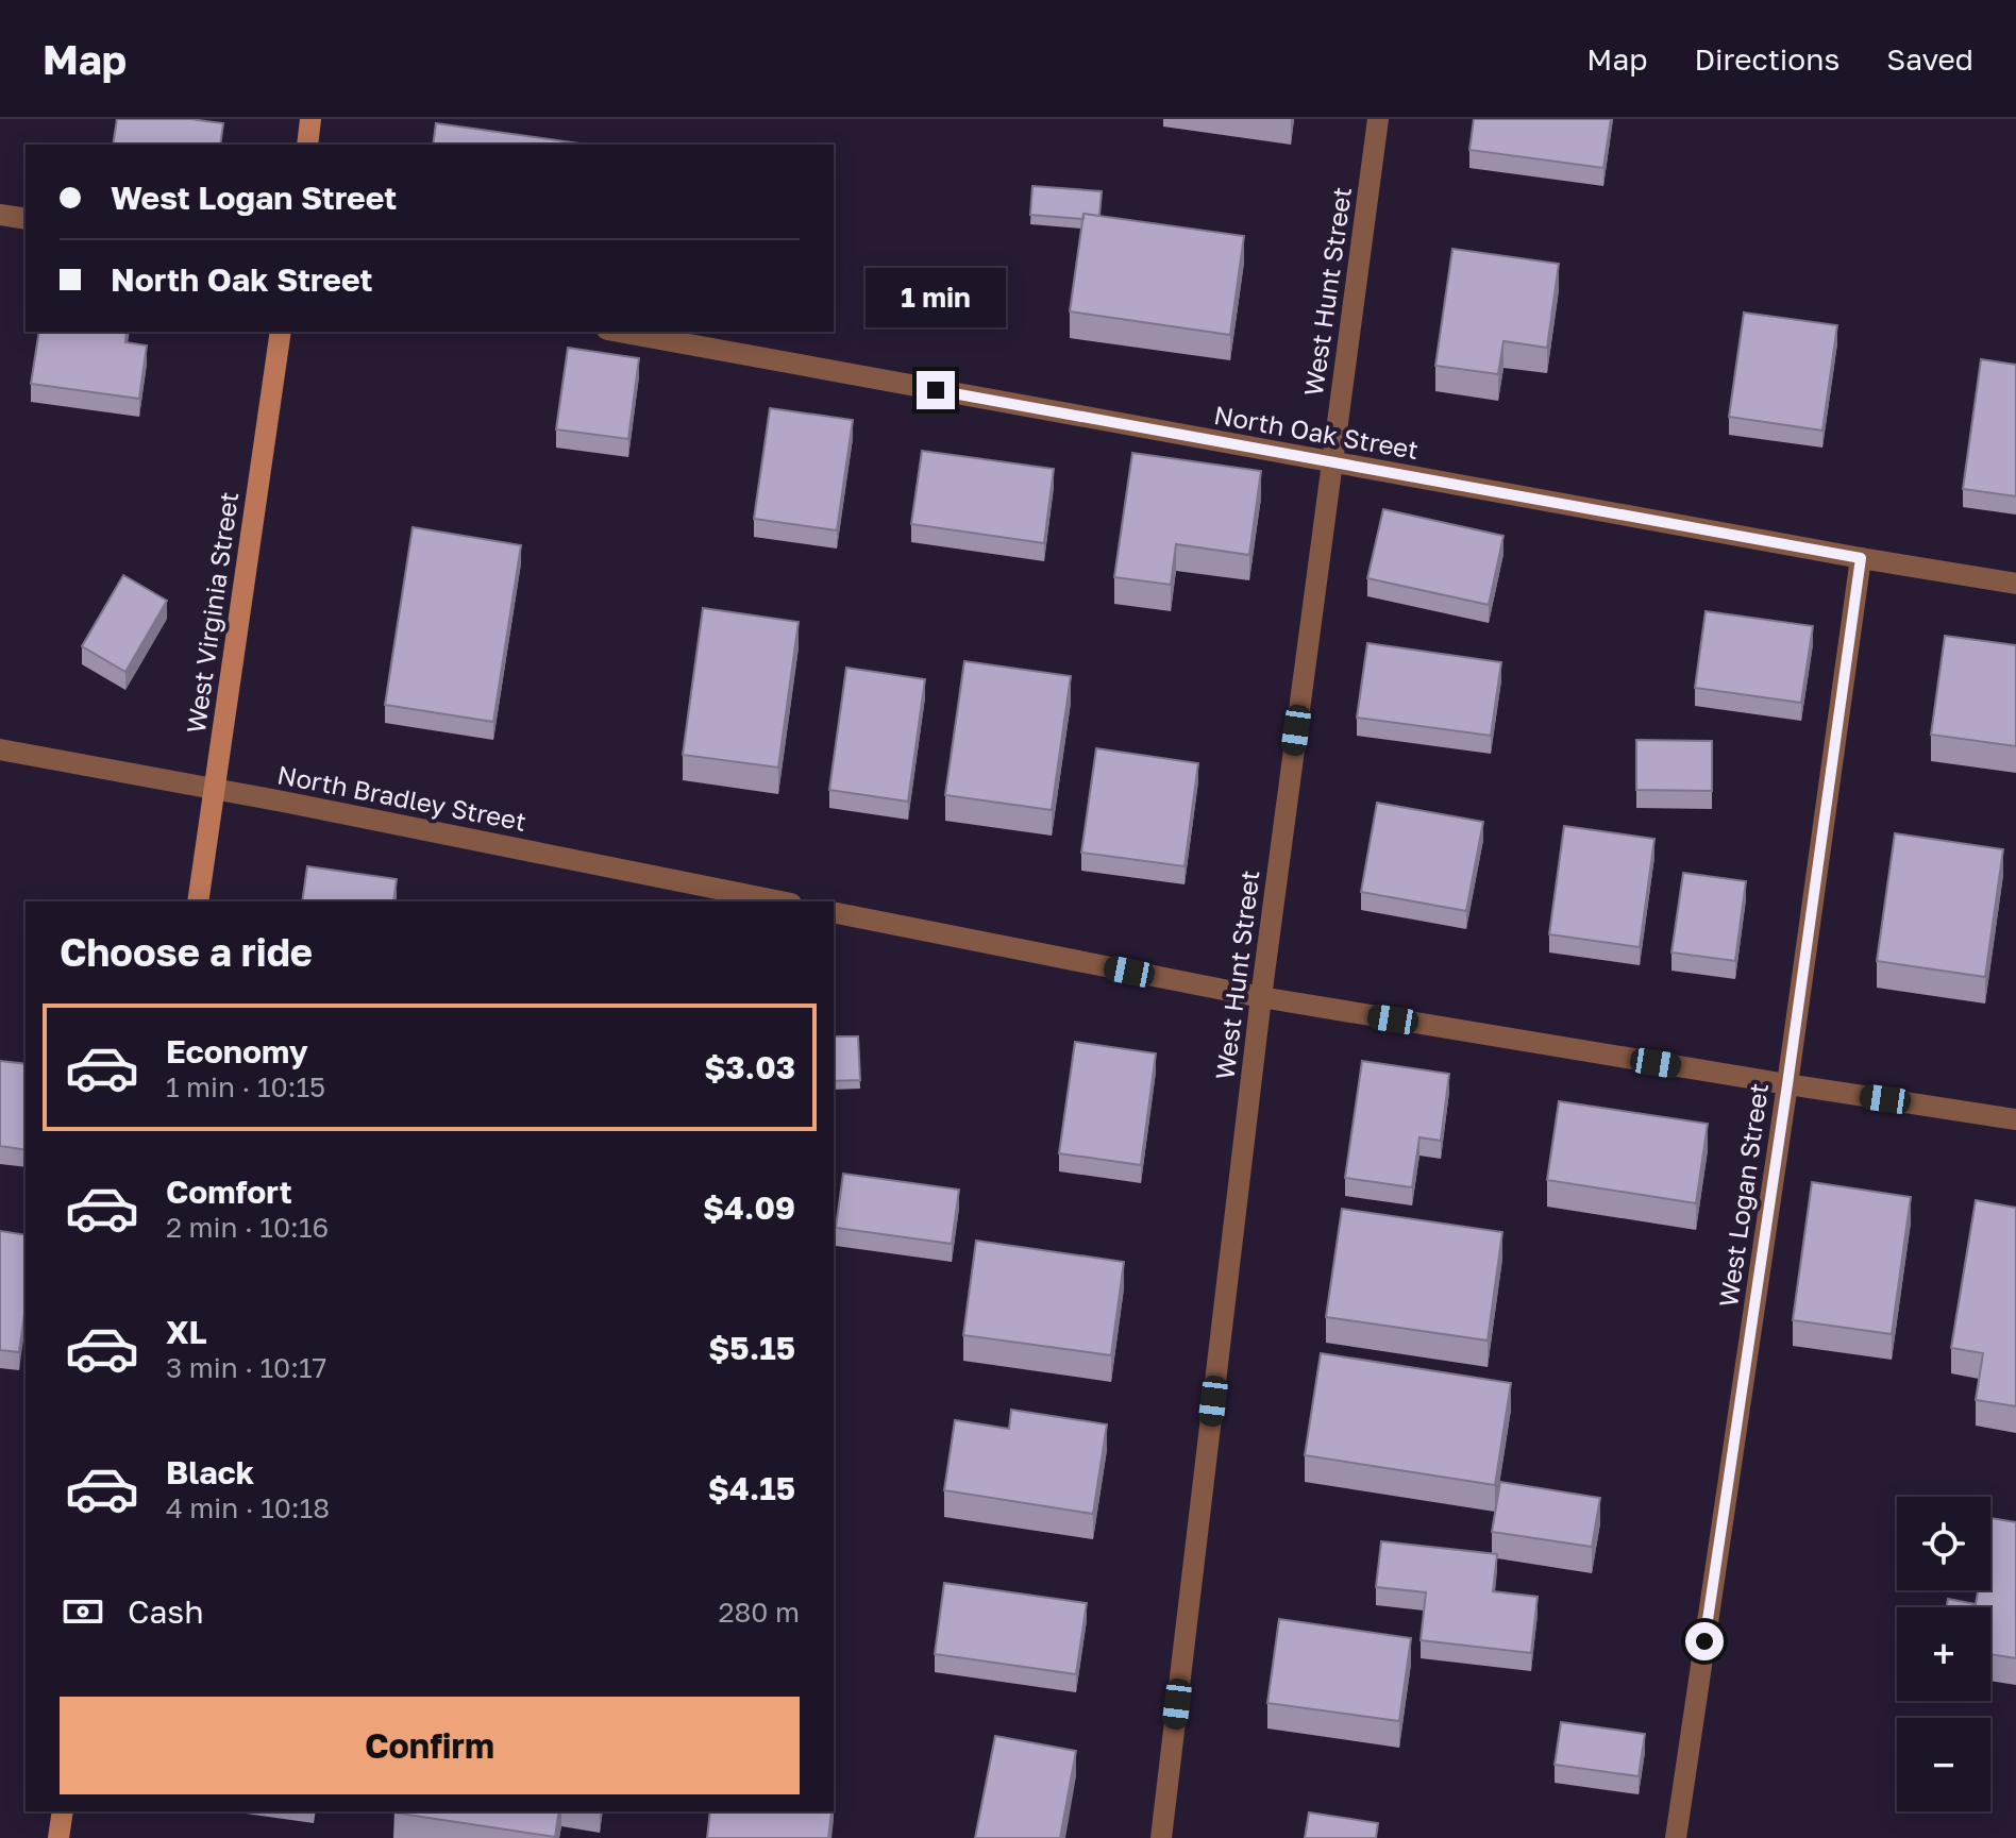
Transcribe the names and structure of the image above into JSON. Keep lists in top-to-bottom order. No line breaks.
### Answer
{"streets":{"main road":["West Virginia Street"],"street":["West Hunt Street","North Oak Street","North Bradley Street","West Logan Street"]},"crossings":[["West Hunt Street","North Oak Street"],["North Oak Street","West Logan Street"],["West Virginia Street","North Bradley Street"]],"page":{"header":"Map","nav":["Map","Directions","Saved"],"banner":["West Logan Street","North Oak Street"],"bubble":"1 min","heading":"Choose a ride","list":[{"name":"Economy","note":"1 min · 10:15","value":"$3.03"},{"name":"Comfort","note":"2 min · 10:16","value":"$4.09"},{"name":"XL","note":"3 min · 10:17","value":"$5.15"},{"name":"Black","note":"4 min · 10:18","value":"$4.15"}],"map_buttons":["+","−"],"pay":["Cash","280 m"],"buttons":"Confirm"}}
